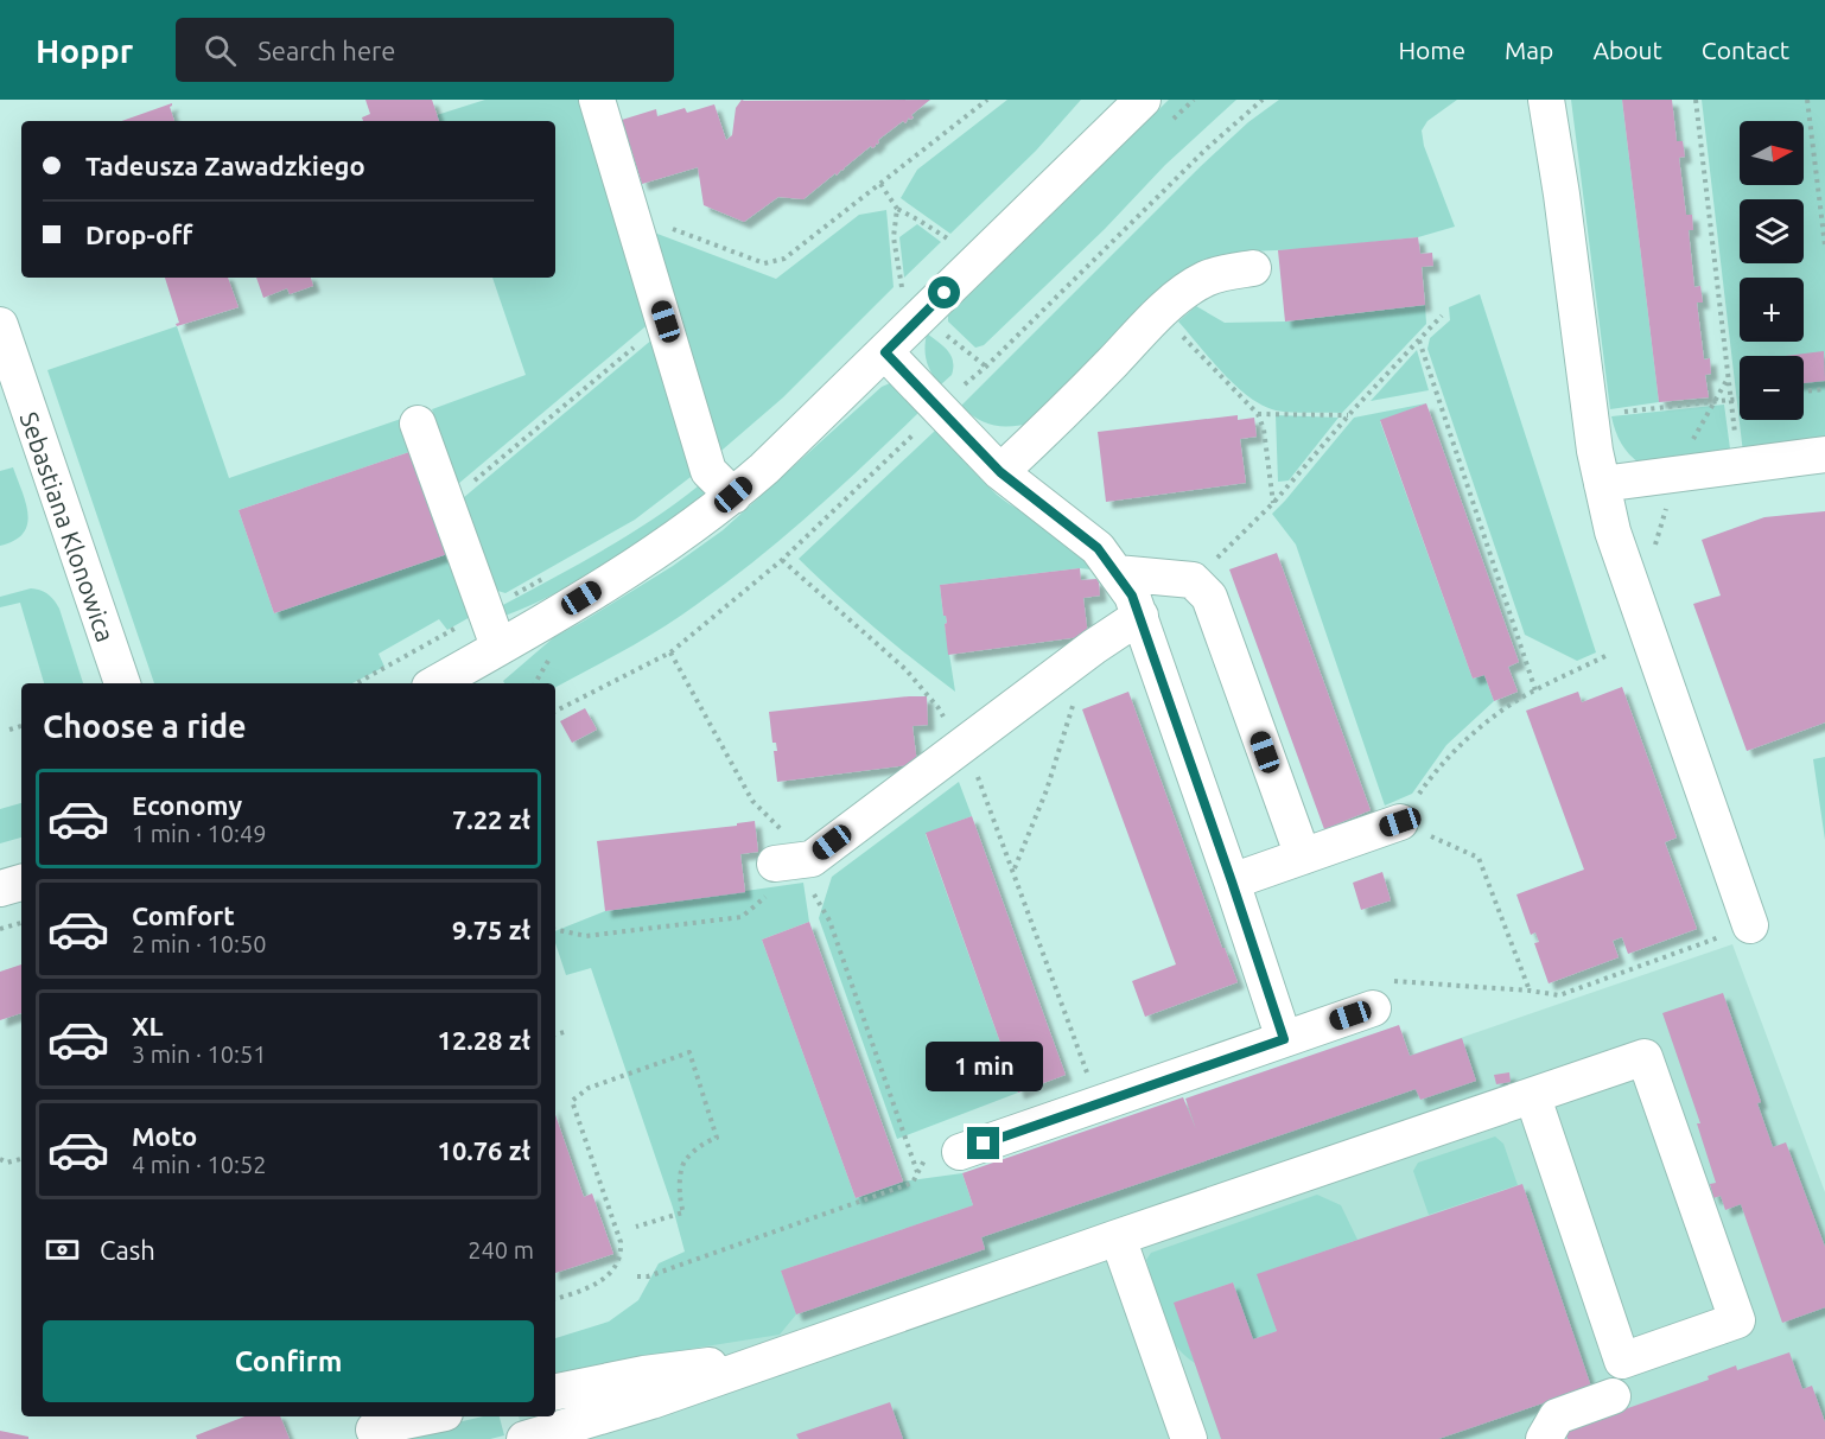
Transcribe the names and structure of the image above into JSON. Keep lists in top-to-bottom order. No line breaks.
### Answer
{"streets":{"street":["Sebastiana Klonowica"]},"north":"right","page":{"header":"Hoppr","search":"Search here","nav":["Home","Map","About","Contact"],"map_buttons":["+","−"],"banner":["Tadeusza Zawadzkiego","Drop-off"],"heading":"Choose a ride","list":[{"name":"Economy","note":"1 min · 10:49","value":"7.22 zł"},{"name":"Comfort","note":"2 min · 10:50","value":"9.75 zł"},{"name":"XL","note":"3 min · 10:51","value":"12.28 zł"},{"name":"Moto","note":"4 min · 10:52","value":"10.76 zł"}],"bubble":"1 min","pay":["Cash","240 m"],"buttons":"Confirm"}}
